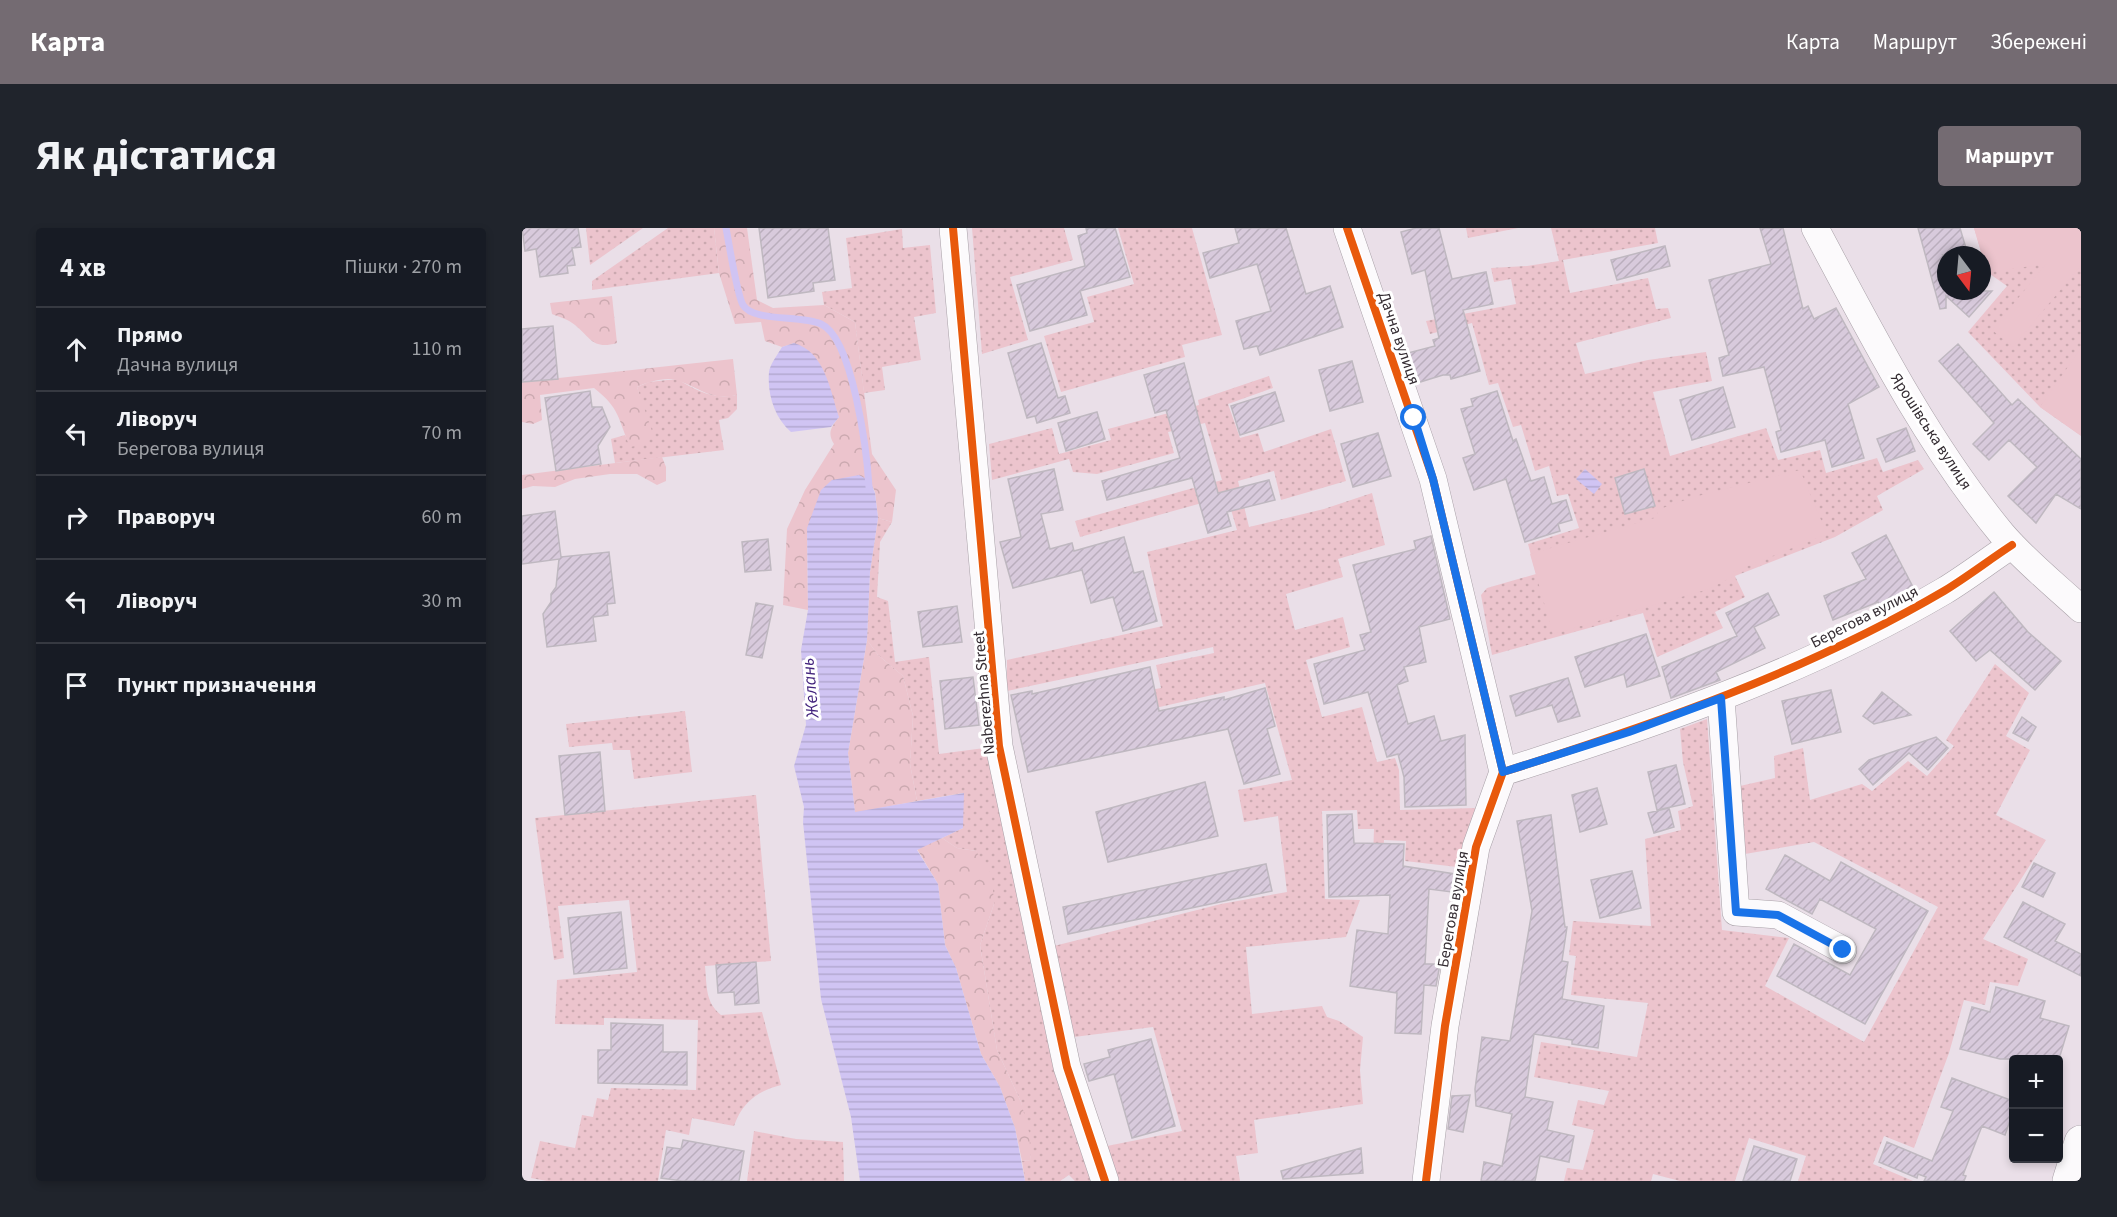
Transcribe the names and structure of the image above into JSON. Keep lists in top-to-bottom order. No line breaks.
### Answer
{"streets":{"street":["Дачна вулиця","Ярошівська вулиця","Берегова вулиця","Naberezhna Street"]},"crossings":[["Дачна вулиця","Берегова вулиця"],["Ярошівська вулиця","Берегова вулиця"]],"water":["Желань"],"north":"bottom","page":{"header":"Карта","nav":["Карта","Маршрут","Збережені"],"title":"Як дістатися","buttons":"Маршрут","heading":["4 хв","Пішки · 270 m"],"list":[["Прямо","Дачна вулиця","110 m"],["Ліворуч","Берегова вулиця","70 m"],["Праворуч","60 m"],["Ліворуч","30 m"],"Пункт призначення"],"map_buttons":["+","−"]}}
